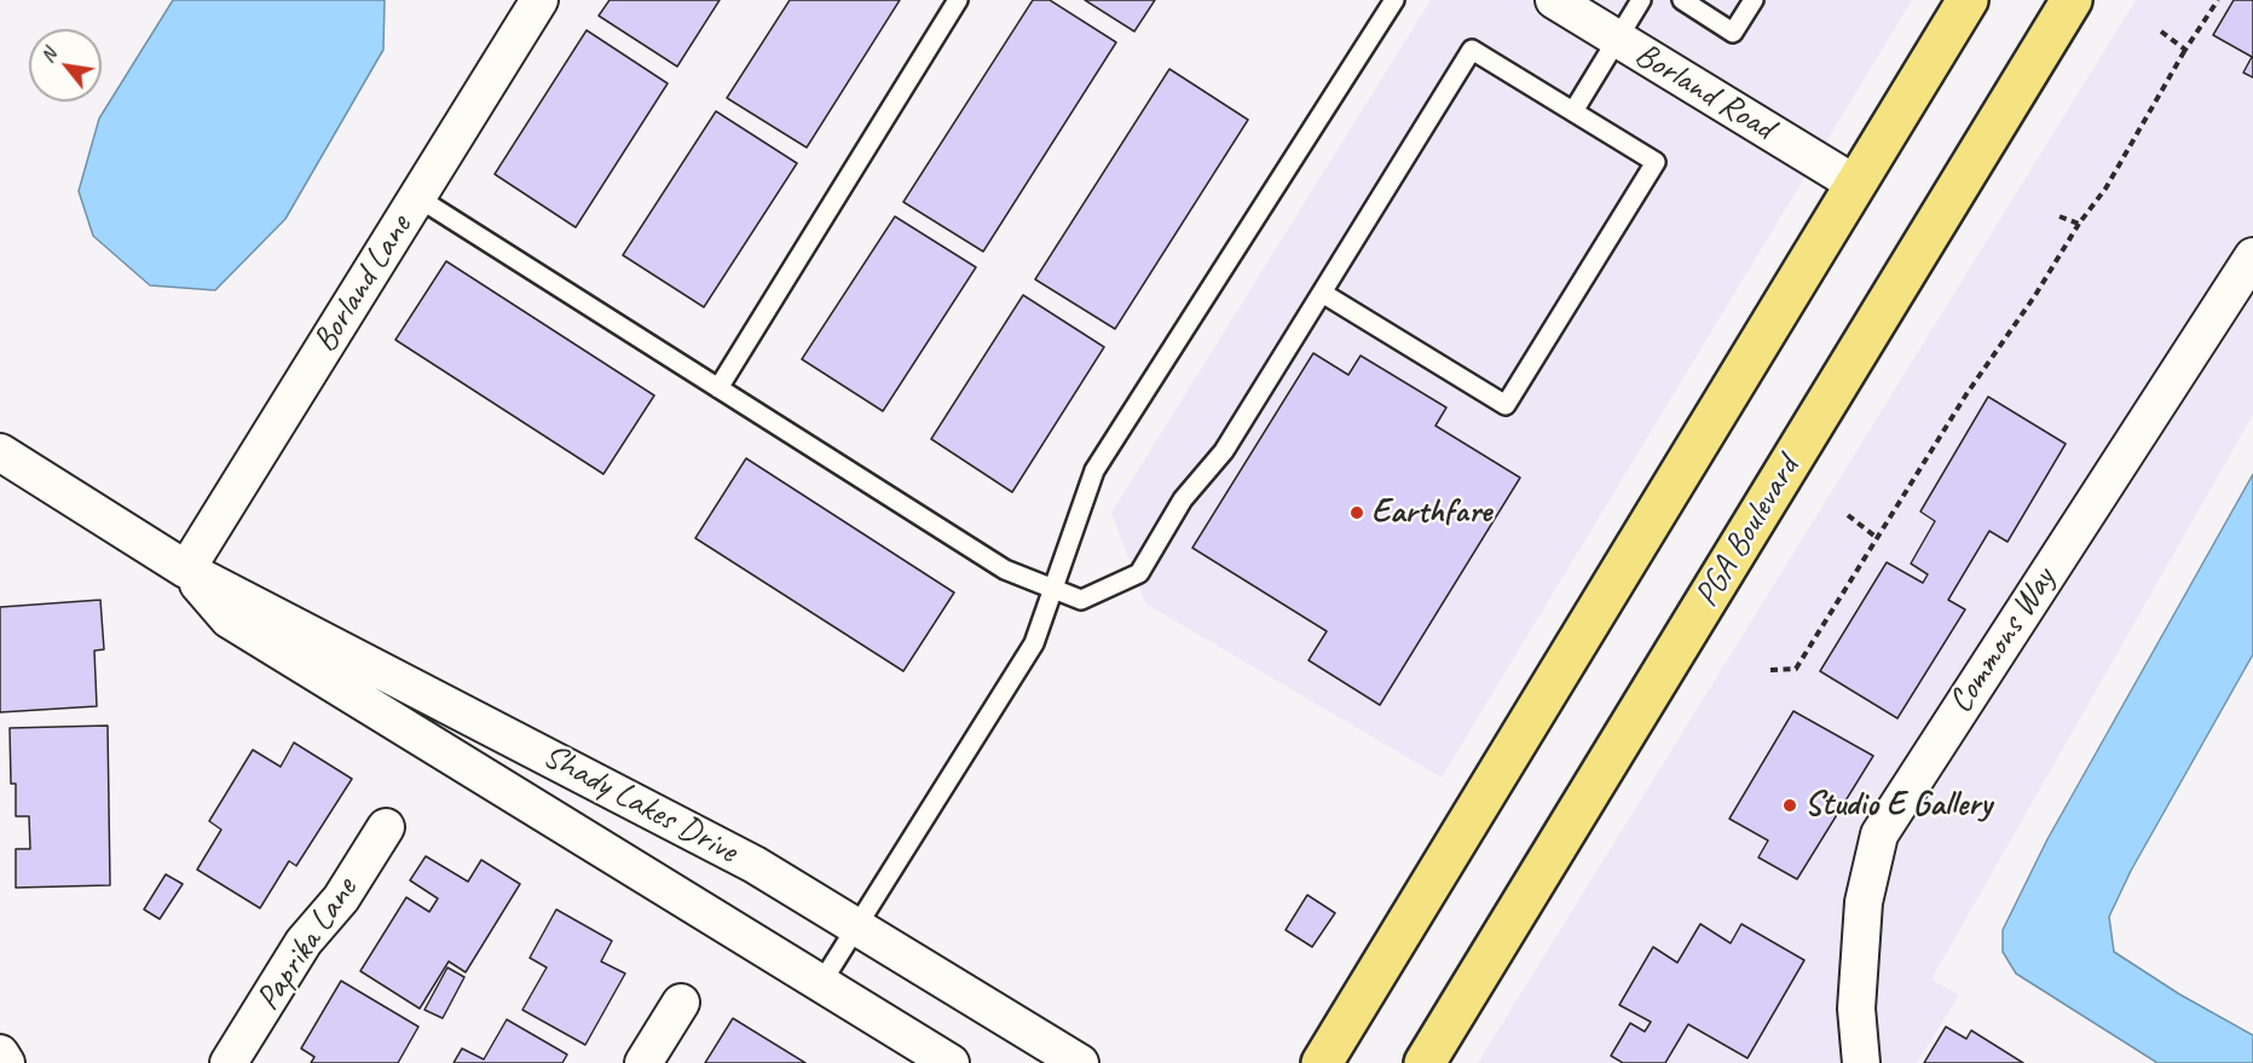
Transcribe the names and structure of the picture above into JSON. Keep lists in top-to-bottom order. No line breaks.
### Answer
{"streets":{"main road":["PGA Boulevard"],"street":["Borland Road","Borland Lane","Commons Way","Shady Lakes Drive","Paprika Lane"]},"crossings":[["Borland Lane","Shady Lakes Drive"]],"places":["Earthfare","Studio E Gallery"],"north":"top left"}
